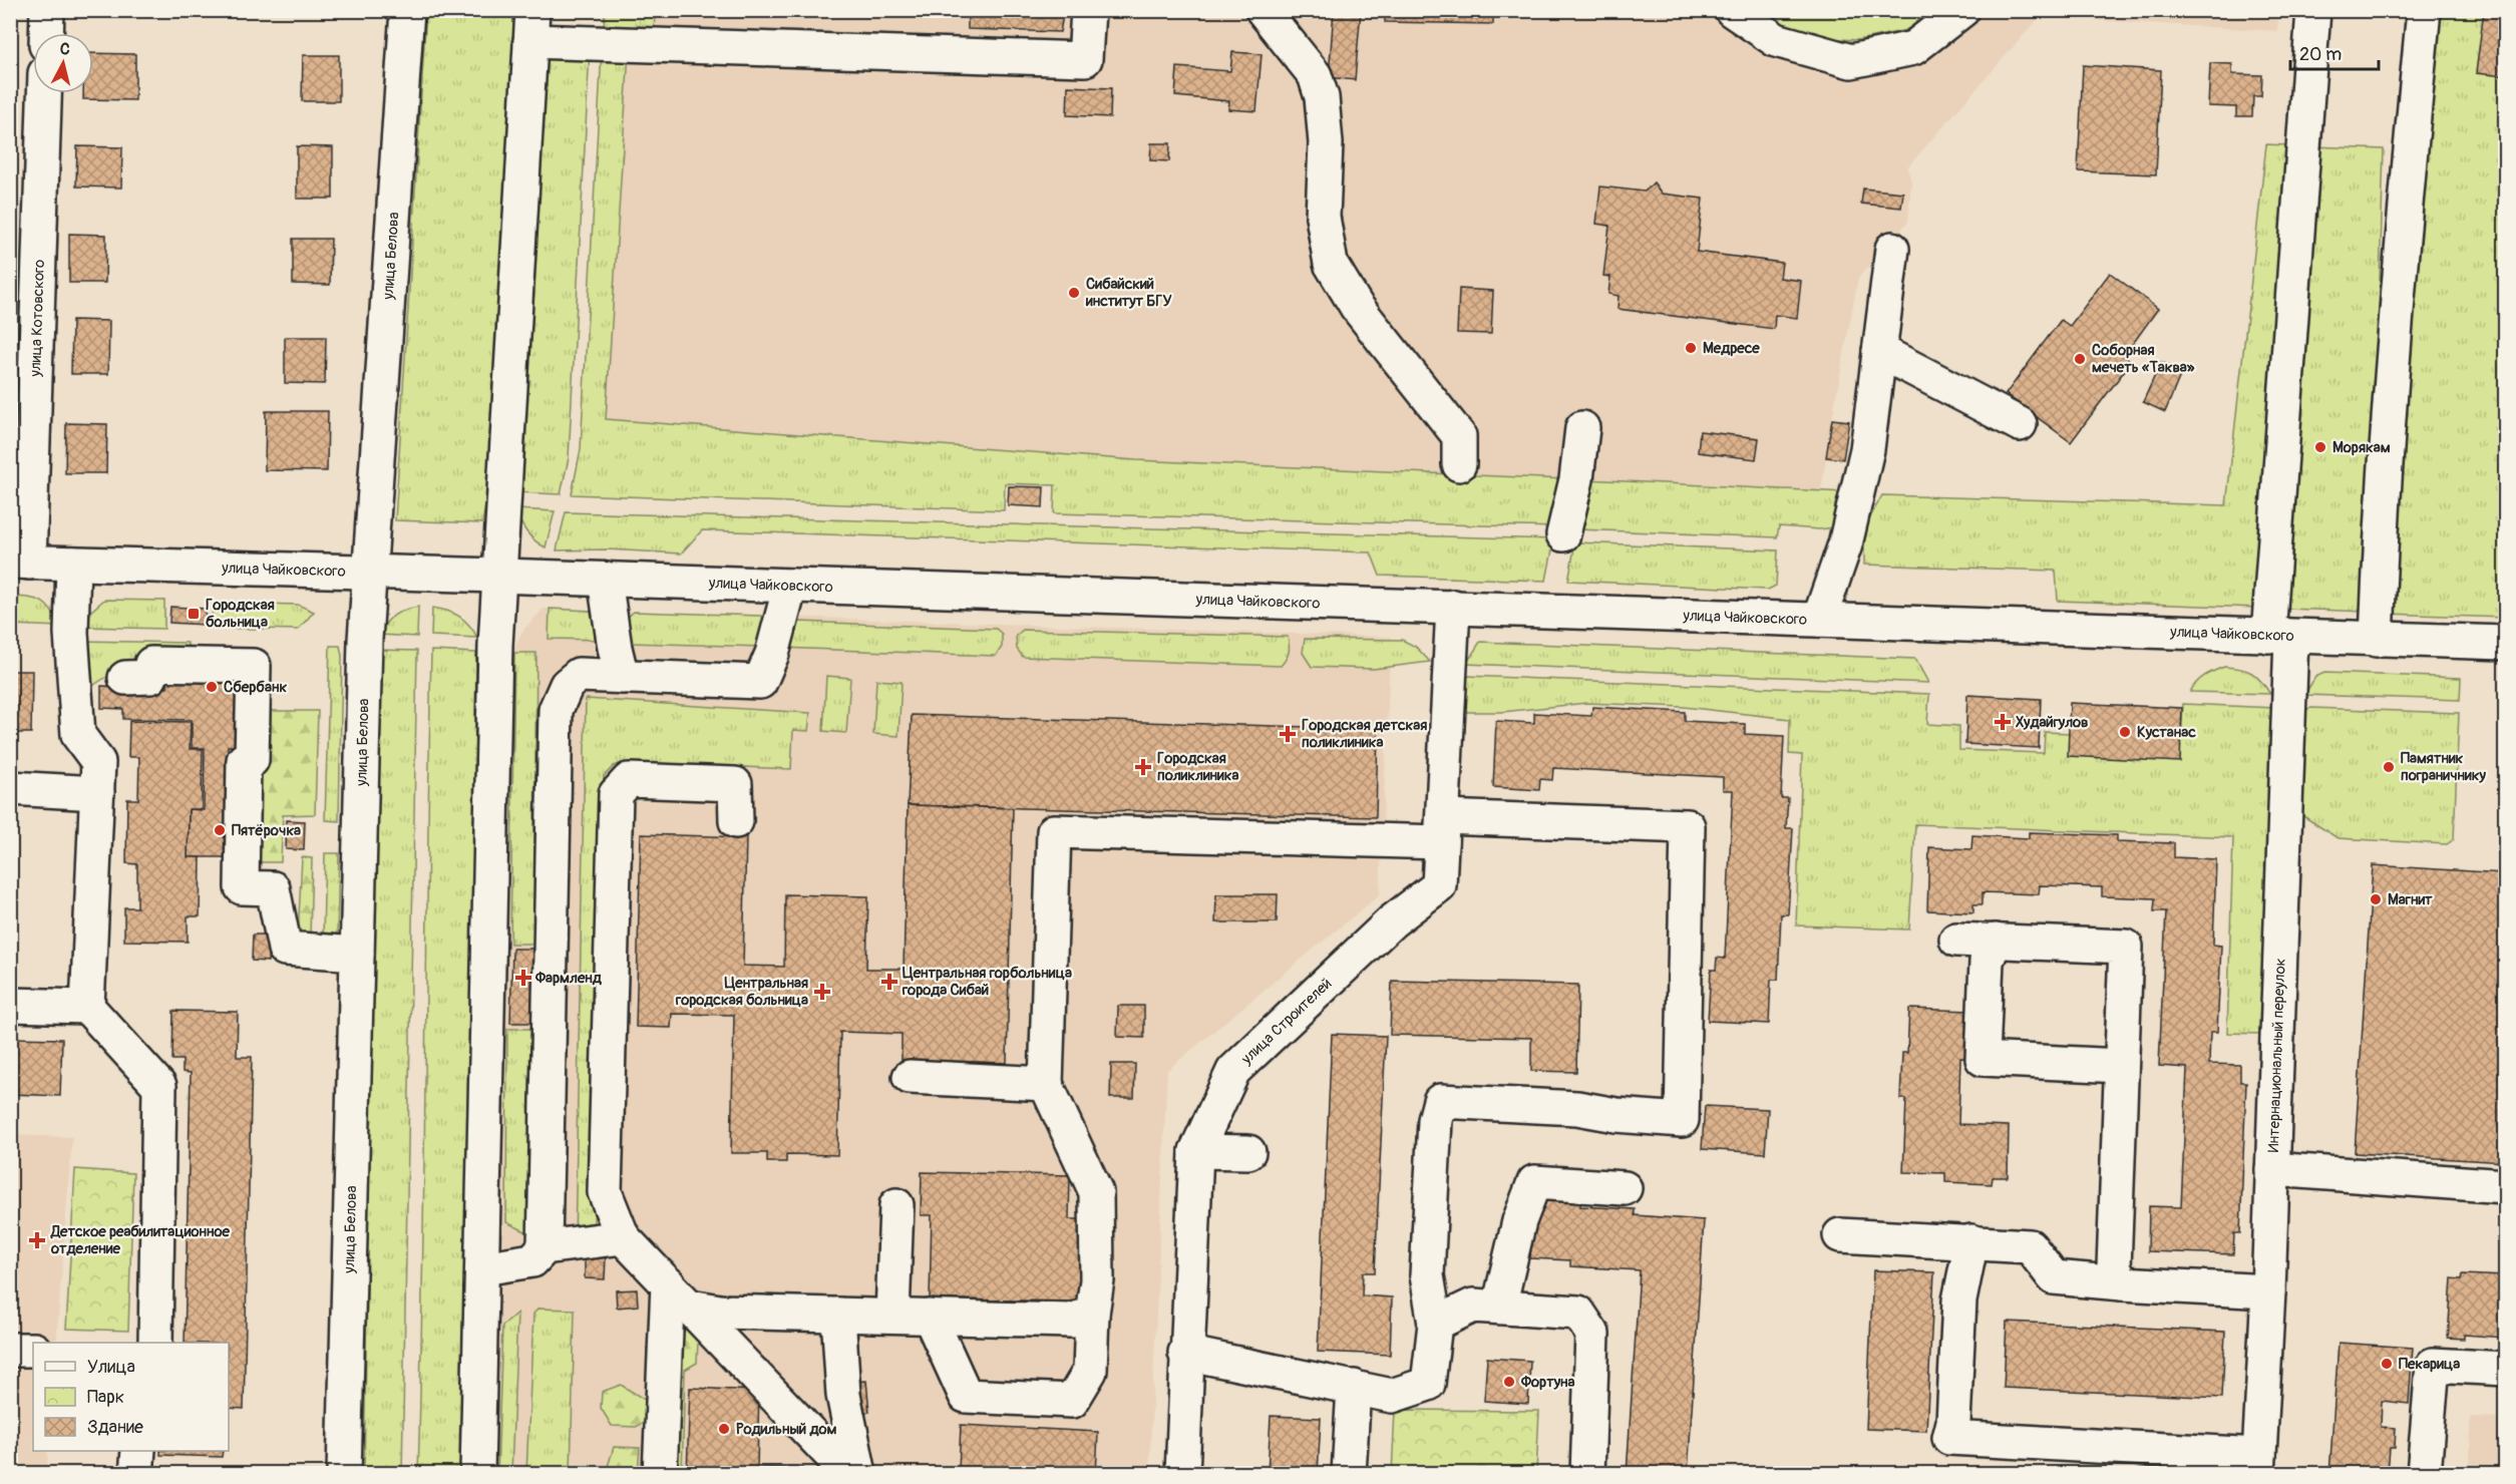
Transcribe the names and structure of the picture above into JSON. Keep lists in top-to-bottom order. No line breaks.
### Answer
{"streets":{"street":["улица Белова","улица Котовского","улица Чайковского","улица Строителей","Интернациональный переулок"]},"crossings":[["улица Белова","улица Чайковского"],["улица Котовского","улица Чайковского"],["улица Чайковского","улица Строителей"],["улица Чайковского","Интернациональный переулок"]],"places":{"other":["Сибайский институт БГУ","Медресе","Соборная мечеть «Таква»","Морякам","Сбербанк","Кустанас","Памятник пограничнику","Пятёрочка","Магнит","Пекарица","Фортуна","Родильный дом"],"transit":["Городская больница"],"health":["Худайгулов","Городская детская поликлиника","Городская поликлиника","Фармленд","Центральная горбольница города Сибай","Центральная городская больница","Детское реабилитационное отделение"]},"legend":["Улица","Парк","Здание"],"scale_bar":"20 m","north":"top"}
